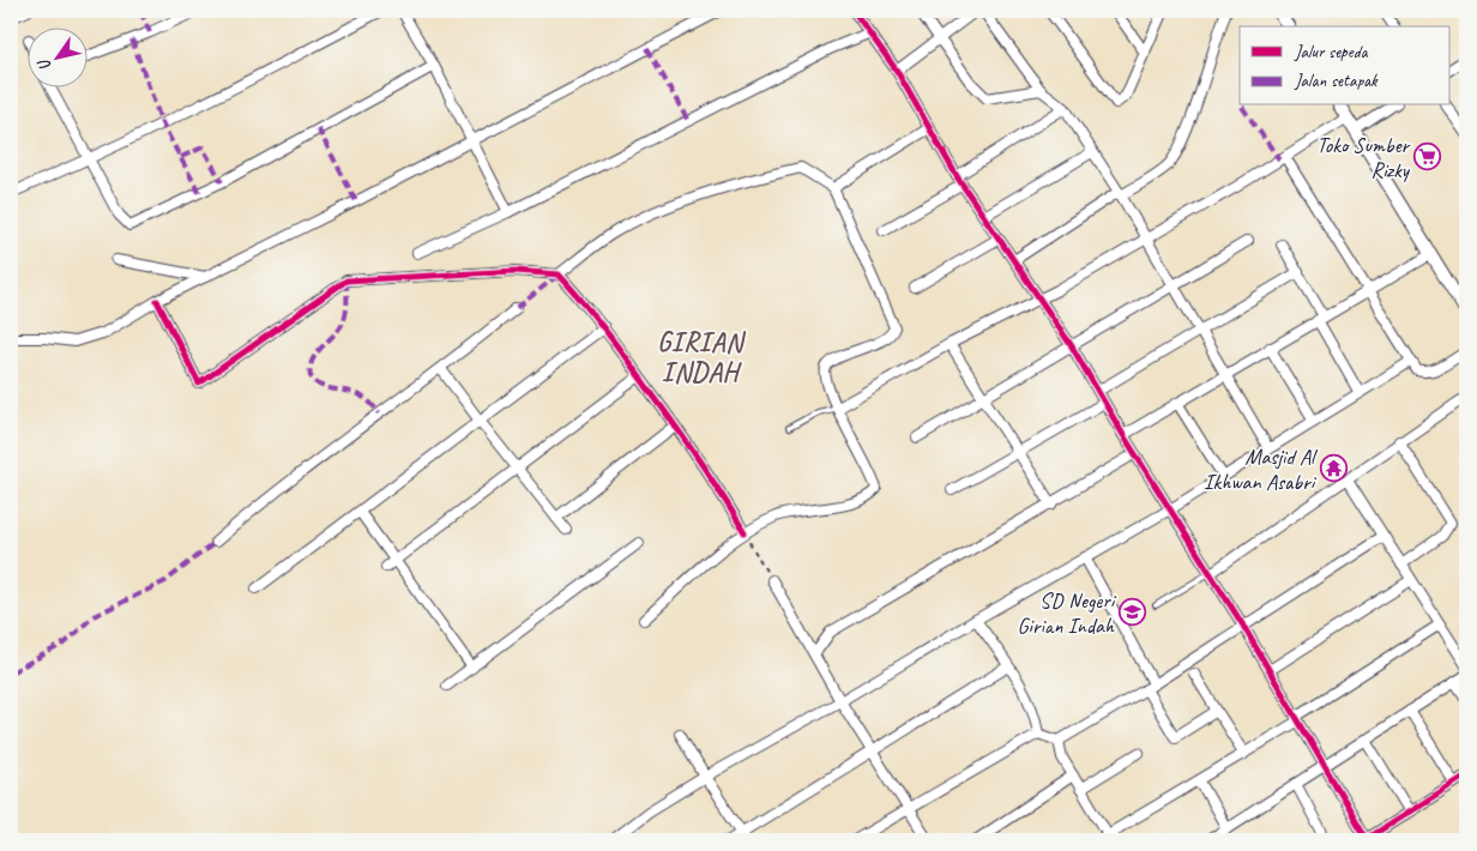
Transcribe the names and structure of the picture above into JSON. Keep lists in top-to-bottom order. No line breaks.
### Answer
{"districts":["GIRIAN INDAH"],"places":{"supermarket":["Toko Sumber Rizky"],"temple":["Masjid Al Ikhwan Asabri"],"school or university":["SD Negeri Girian Indah"]},"legend":["Jalur sepeda","Jalan setapak"],"north":"bottom left"}
